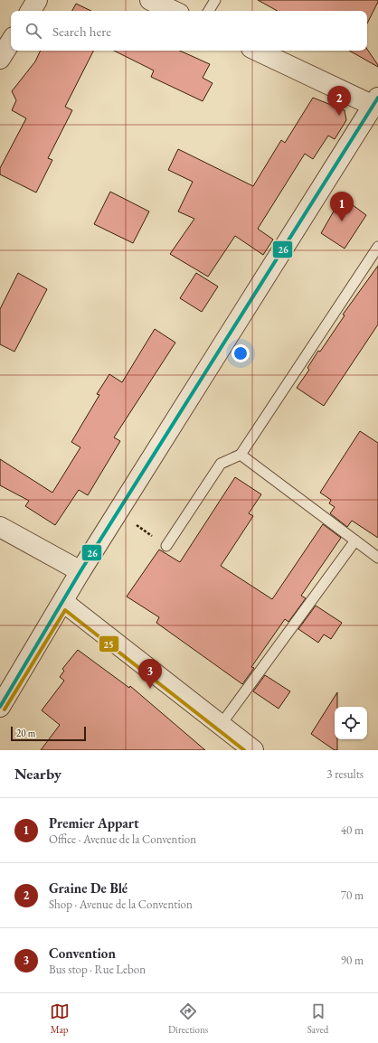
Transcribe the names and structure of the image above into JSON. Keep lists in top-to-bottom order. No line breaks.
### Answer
{"lines":["transit line 26","transit line 25"],"scale_bar":"20 m","page":{"search":"Search here","pins":["2","1","3"],"scale":"20 m","heading":["Nearby","3 results"],"list":[{"mark":"1","name":"Premier Appart","note":"Office · Avenue de la Convention","value":"40 m"},{"mark":"2","name":"Graine De Blé","note":"Shop · Avenue de la Convention","value":"70 m"},{"mark":"3","name":"Convention","note":"Bus stop · Rue Lebon","value":"90 m"}],"nav":["Map","Directions","Saved"]}}
